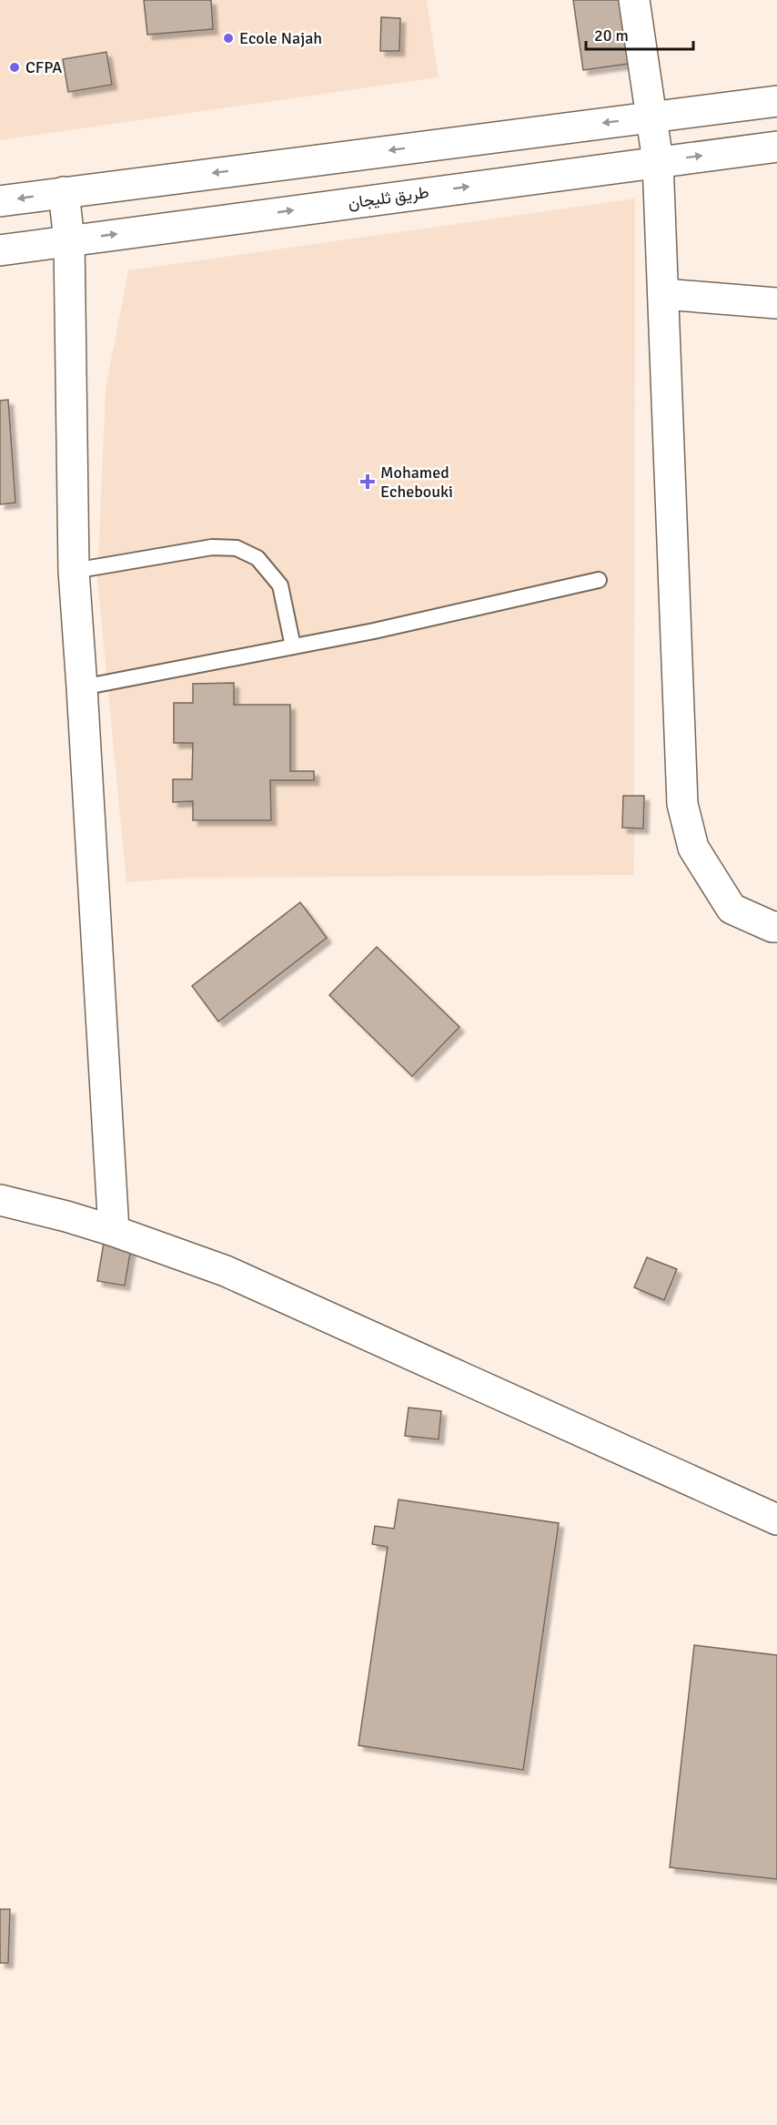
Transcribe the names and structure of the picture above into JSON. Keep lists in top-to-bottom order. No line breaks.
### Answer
{"streets":{"street":["طريق ثليجان"]},"places":{"other":["Ecole Najah","CFPA"],"health":["Mohamed Echebouki"]},"scale_bar":"20 m"}
